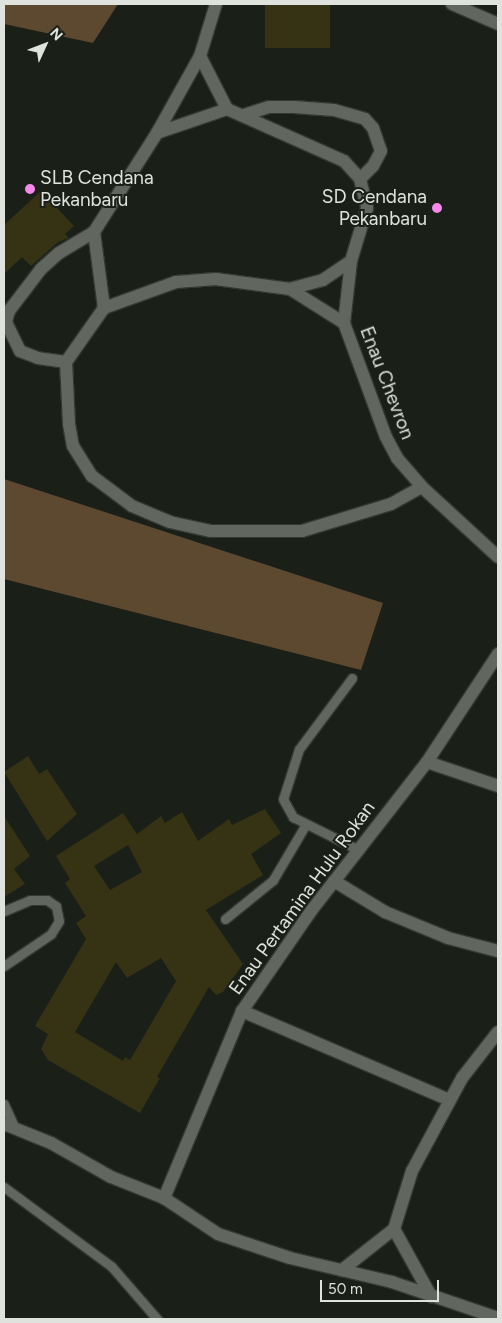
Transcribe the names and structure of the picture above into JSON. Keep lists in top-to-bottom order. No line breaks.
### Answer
{"streets":{"street":["Enau Chevron","Enau Pertamina Hulu Rokan"]},"places":["SLB Cendana Pekanbaru","SD Cendana Pekanbaru"],"scale_bar":"50 m","north":"top right"}
